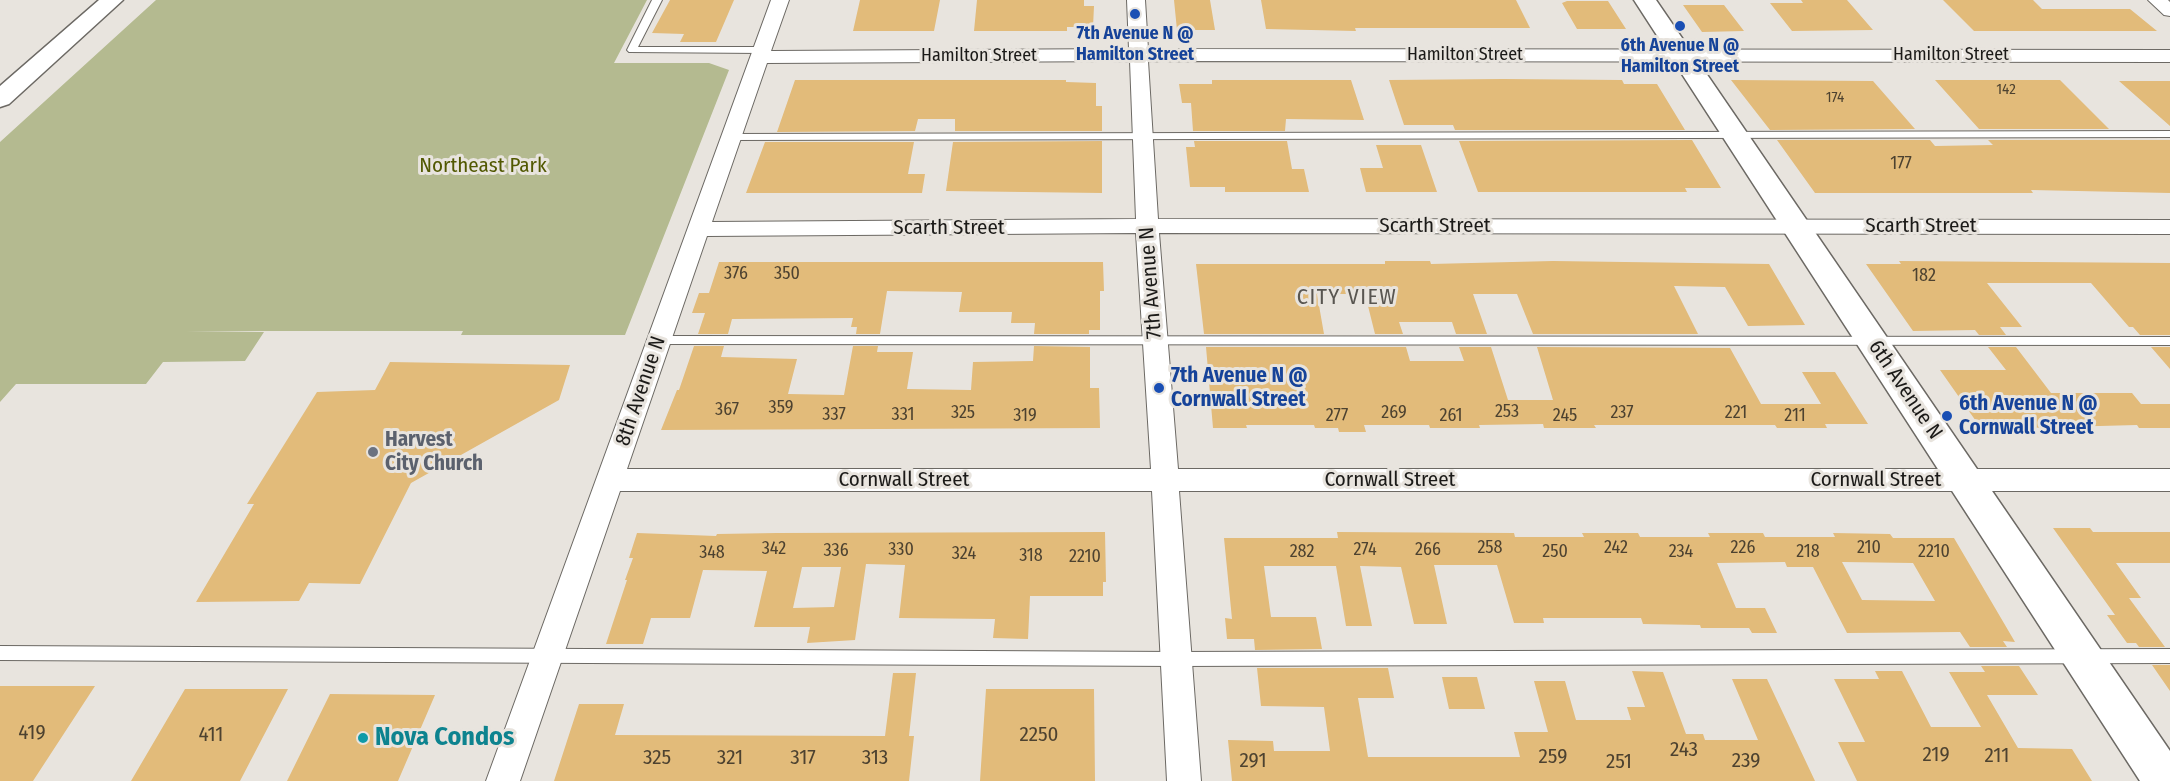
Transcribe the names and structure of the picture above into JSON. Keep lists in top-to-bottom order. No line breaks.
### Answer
{"streets":{"street":["Hamilton Street","Scarth Street","7th Avenue N","6th Avenue N","8th Avenue N","Cornwall Street"]},"crossings":[["Hamilton Street","7th Avenue N"],["Hamilton Street","6th Avenue N"],["Hamilton Street","8th Avenue N"],["Scarth Street","7th Avenue N"],["Scarth Street","6th Avenue N"],["Scarth Street","8th Avenue N"],["7th Avenue N","Cornwall Street"],["6th Avenue N","Cornwall Street"],["8th Avenue N","Cornwall Street"]],"districts":["CITY VIEW"],"parks":["Northeast Park"],"places":["7th Avenue N @ Hamilton Street","6th Avenue N @ Hamilton Street","7th Avenue N @ Cornwall Street","6th Avenue N @ Cornwall Street","Harvest City Church","Nova Condos"],"house_numbers":["142","174","177","376","350","182","359","367","253","325","269","237","221","337","331","319","277","261","245","211","258","242","226","210","342","330","274","266","336","282","250","234","218","2210","348","324","318","2210","419","411","2250","243","219","211","259","325","321","317","313","291","239","251"]}
